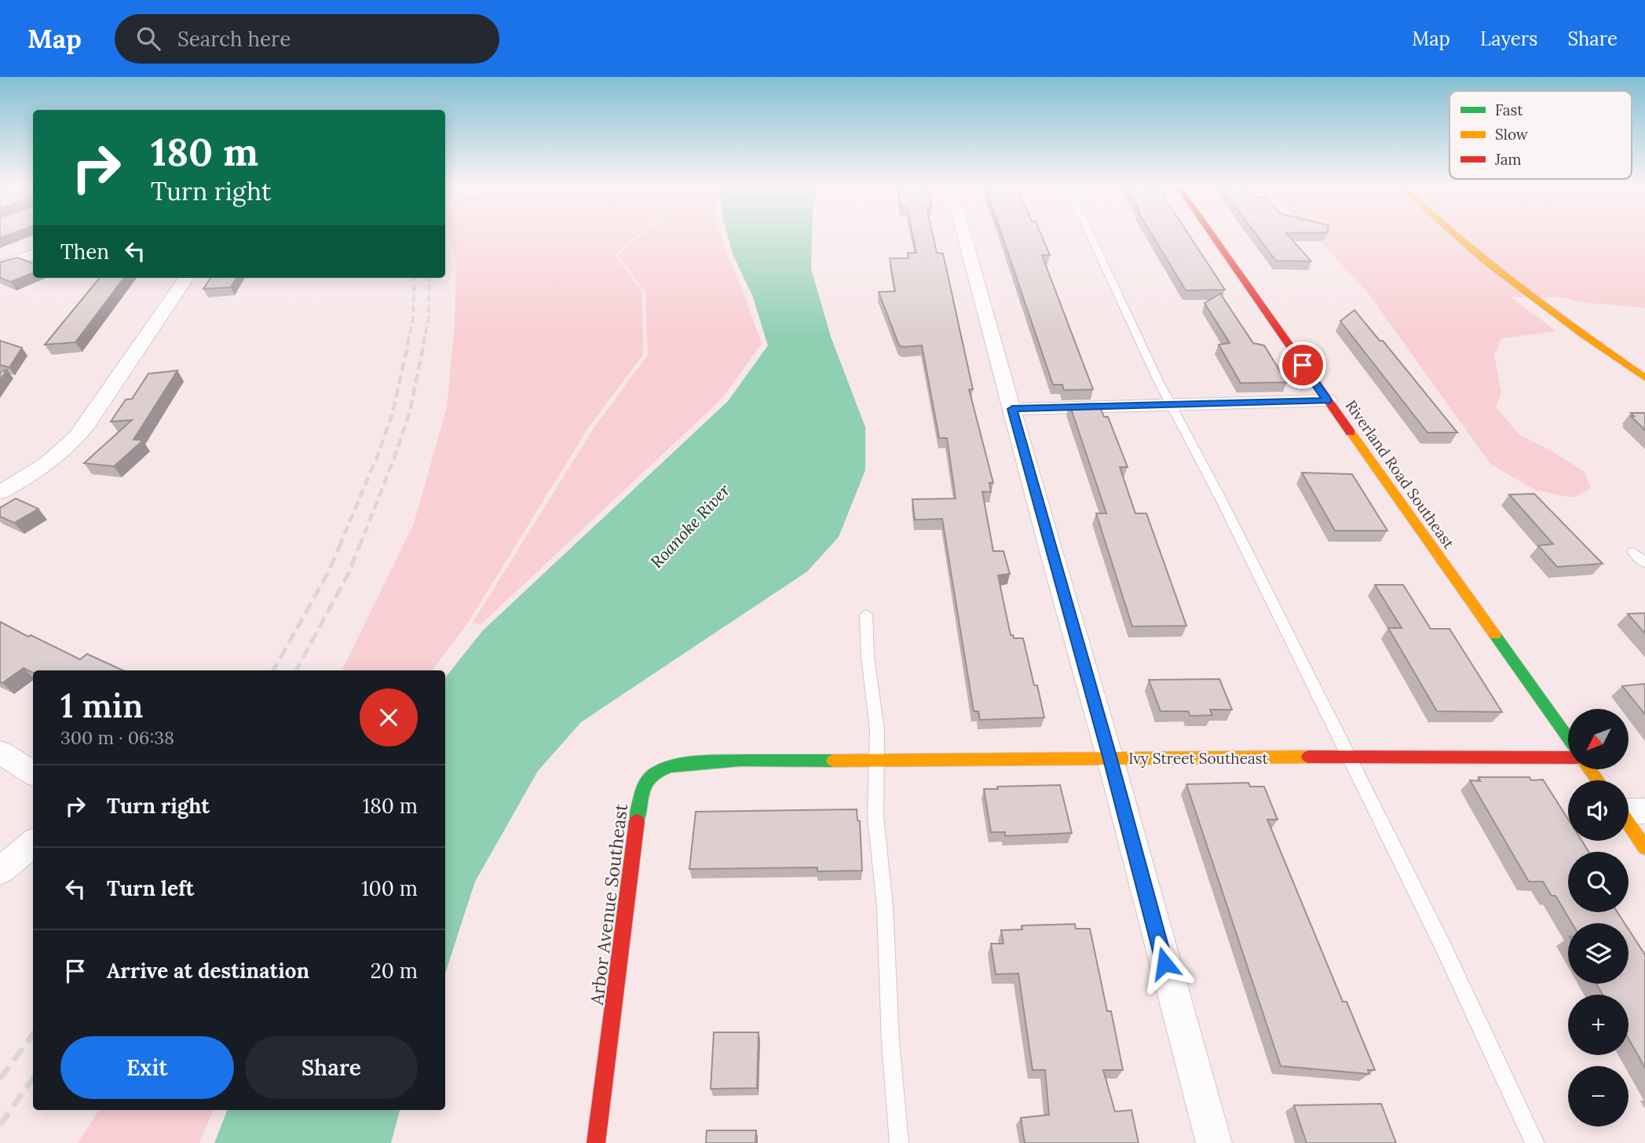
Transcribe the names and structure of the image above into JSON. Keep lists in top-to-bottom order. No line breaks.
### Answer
{"streets":{"street":["Riverland Road Southeast","Ivy Street Southeast","Arbor Avenue Southeast"]},"crossings":[["Ivy Street Southeast","Arbor Avenue Southeast"]],"water":["Roanoke River"],"legend":["Fast","Slow","Jam"],"north":"bottom left","page":{"header":"Map","search":"Search here","nav":["Map","Layers","Share"],"turn":["180 m","Turn right"],"then":"Then","heading":["1 min","300 m · 06:38"],"map_buttons":["+","−"],"list":[{"name":"Turn right","value":"180 m"},{"name":"Turn left","value":"100 m"},{"name":"Arrive at destination","value":"20 m"}],"buttons":["Exit","Share"]}}
